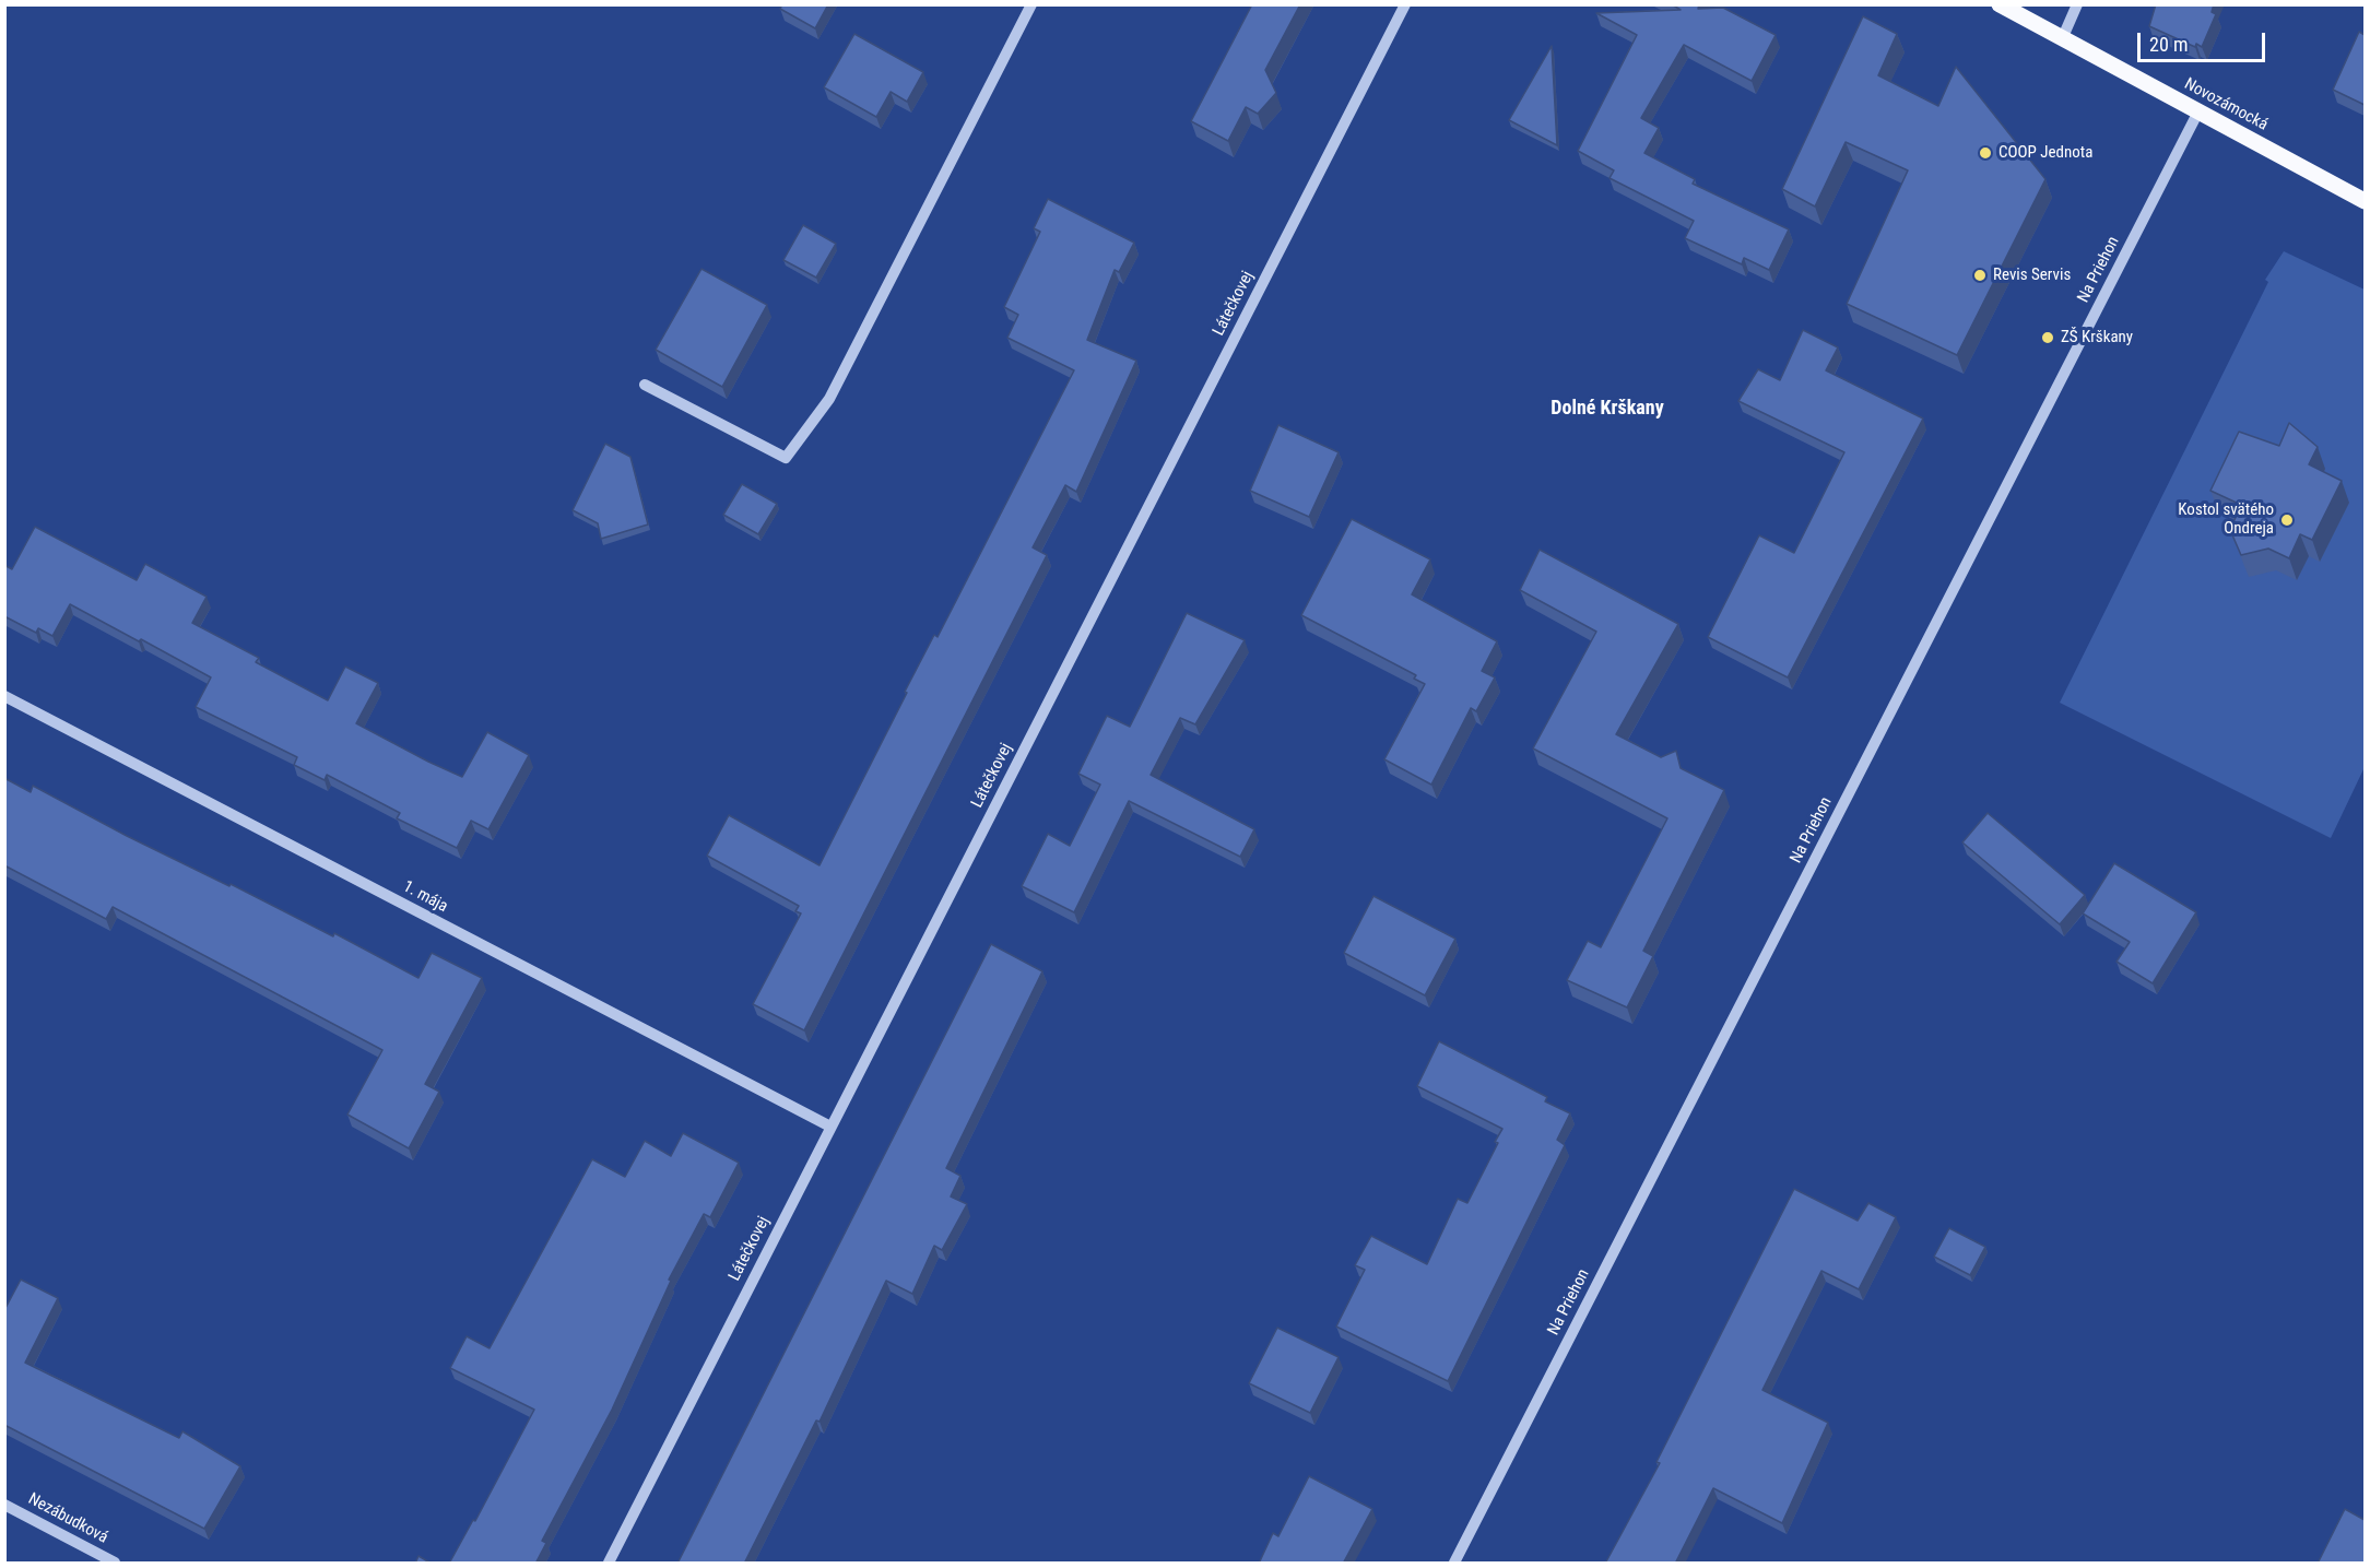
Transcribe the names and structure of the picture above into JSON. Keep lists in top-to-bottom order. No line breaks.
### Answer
{"streets":{"main road":["Novozámocká"],"street":["Na Priehon","Látečkovej","1. mája","Nezábudková"]},"crossings":[["Novozámocká","Na Priehon"],["Látečkovej","1. mája"]],"districts":["Dolné Krškany"],"places":["COOP Jednota","Revis Servis","ZŠ Krškany","Kostol svätého Ondreja"],"scale_bar":"20 m"}
